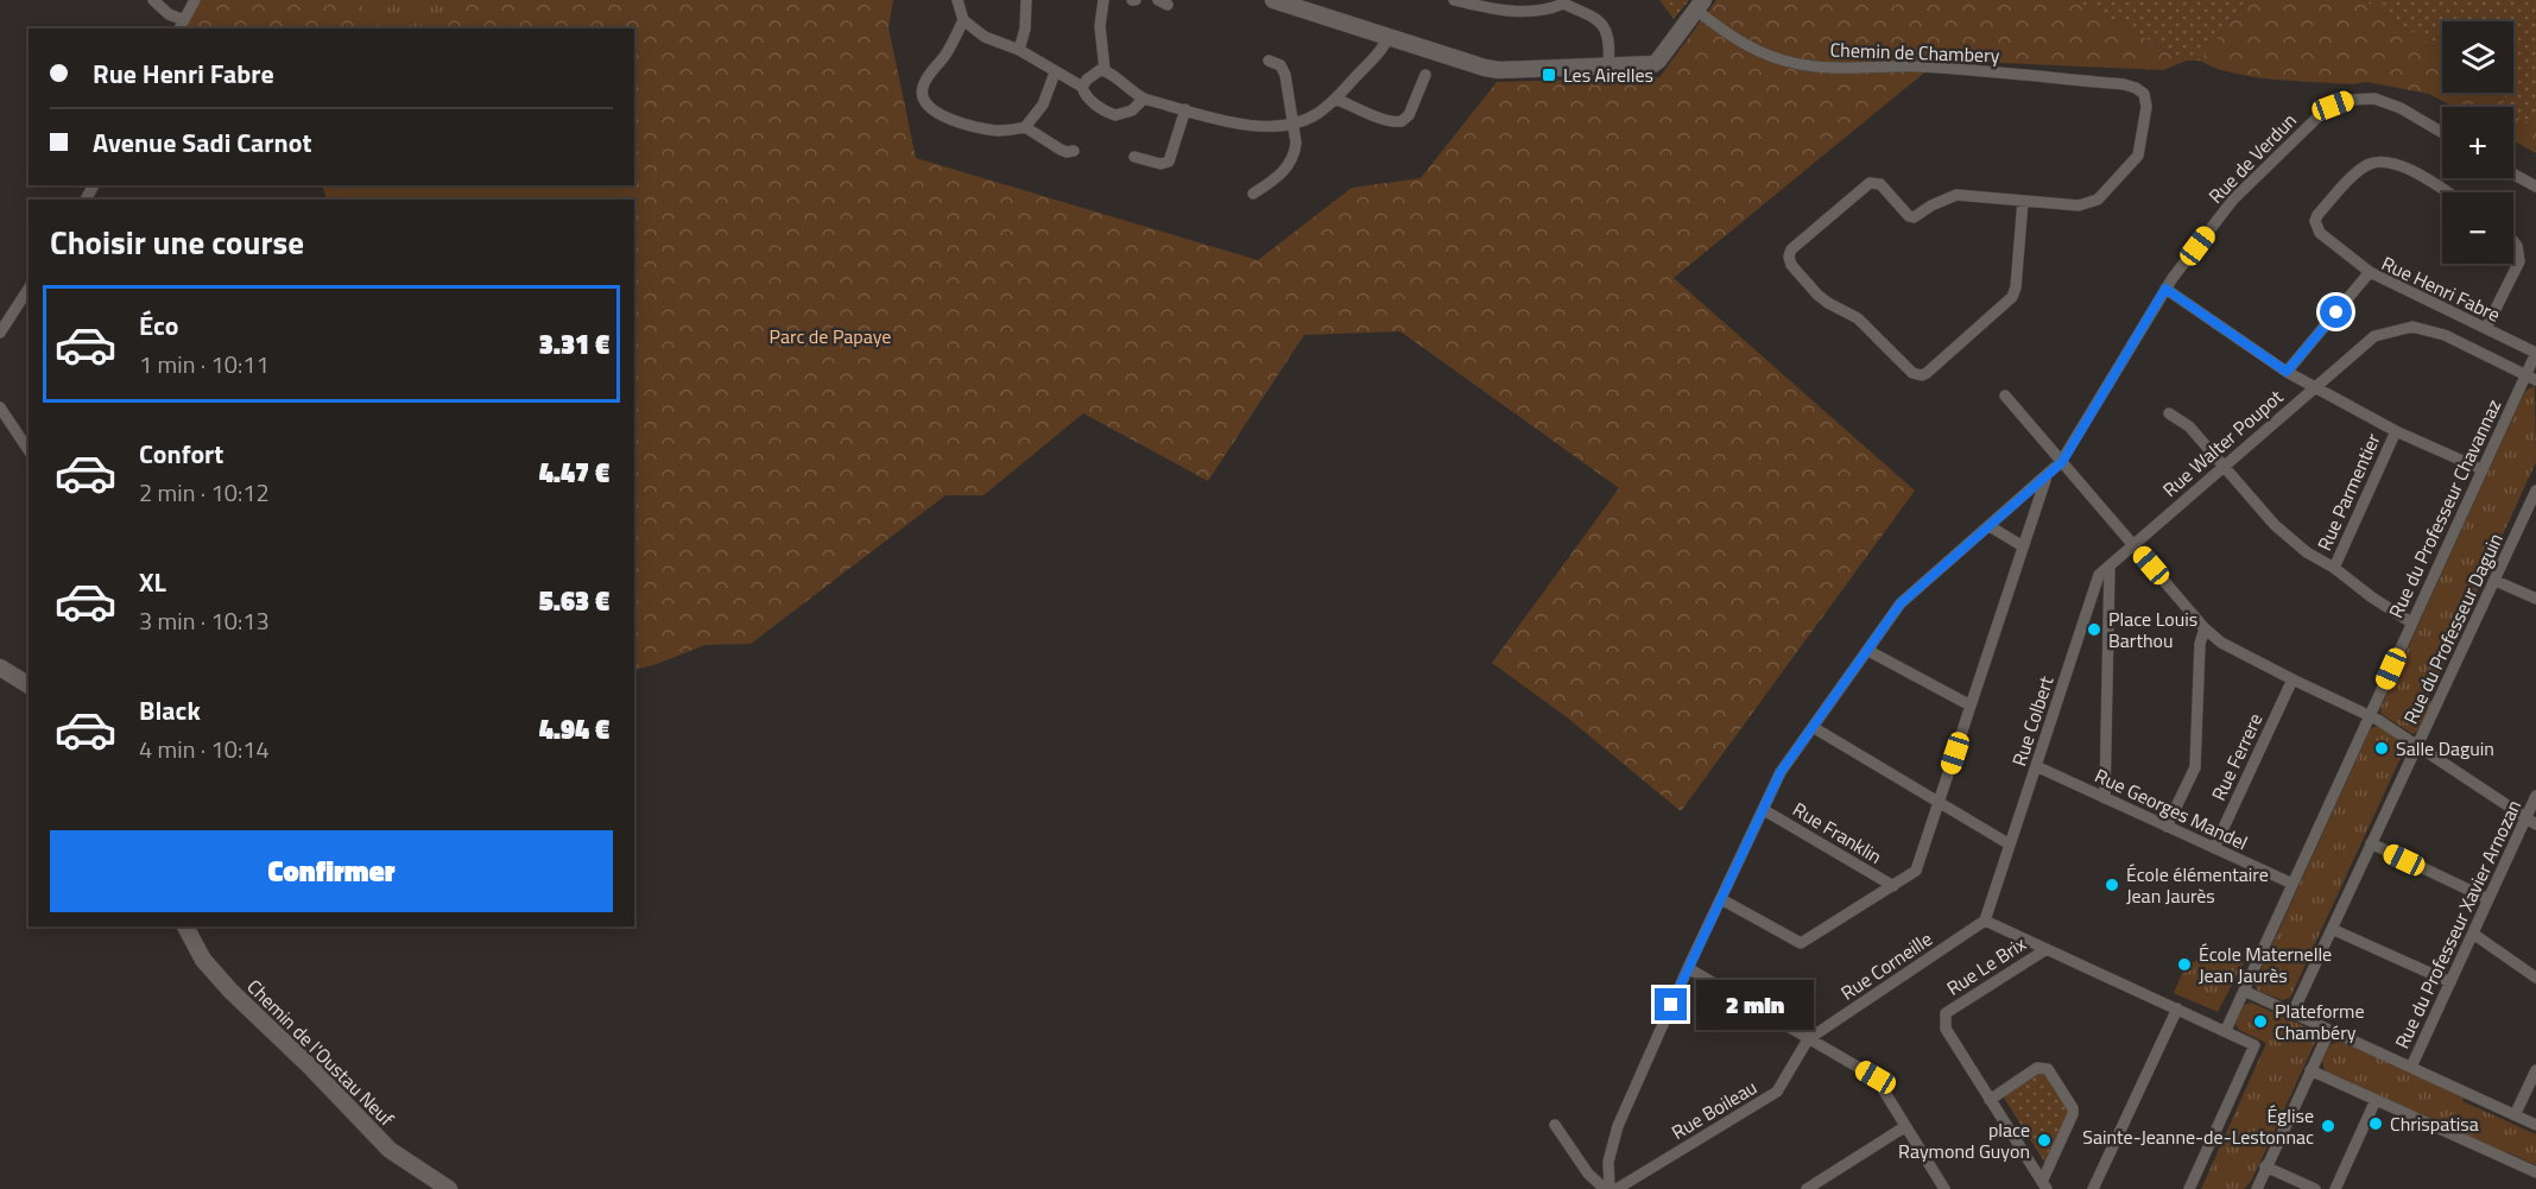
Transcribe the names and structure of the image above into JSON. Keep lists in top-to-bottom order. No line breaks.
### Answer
{"streets":{"street":["Chemin de Chambery","Rue de Verdun","Rue Henri Fabre","Rue Walter Poupot","Rue Parmentier","Rue du Professeur Chavannaz","Rue du Professeur Daguin","Rue Colbert","Rue Ferrere","Rue Georges Mandel","Rue Franklin","Rue du Professeur Xavier Arnozan","Rue Corneille","Rue Le Brix","Chemin de l'Oustau Neuf","Rue Boileau"]},"crossings":[["Rue de Verdun","Rue Franklin"],["Rue Henri Fabre","Rue du Professeur Chavannaz"],["Rue Walter Poupot","Rue du Professeur Chavannaz"],["Rue Walter Poupot","Rue Colbert"],["Rue du Professeur Chavannaz","Rue Georges Mandel"],["Rue Colbert","Rue Georges Mandel"],["Rue Colbert","Rue Corneille"],["Rue Ferrere","Rue Georges Mandel"],["Rue Corneille","Rue Boileau"]],"parks":["Parc de Papaye"],"places":{"transit":["Les Airelles"],"other":["Place Louis Barthou","Salle Daguin","École élémentaire Jean Jaurès","École Maternelle Jean Jaurès","Plateforme Chambéry","Chrispatisa","Église Sainte-Jeanne-de-Lestonnac","place Raymond Guyon"]},"page":{"map_buttons":["+","−"],"banner":["Rue Henri Fabre","Avenue Sadi Carnot"],"heading":"Choisir une course","list":[{"name":"Éco","note":"1 min · 10:11","value":"3.31 €"},{"name":"Confort","note":"2 min · 10:12","value":"4.47 €"},{"name":"XL","note":"3 min · 10:13","value":"5.63 €"},{"name":"Black","note":"4 min · 10:14","value":"4.94 €"}],"buttons":"Confirmer","bubble":"2 min"}}
